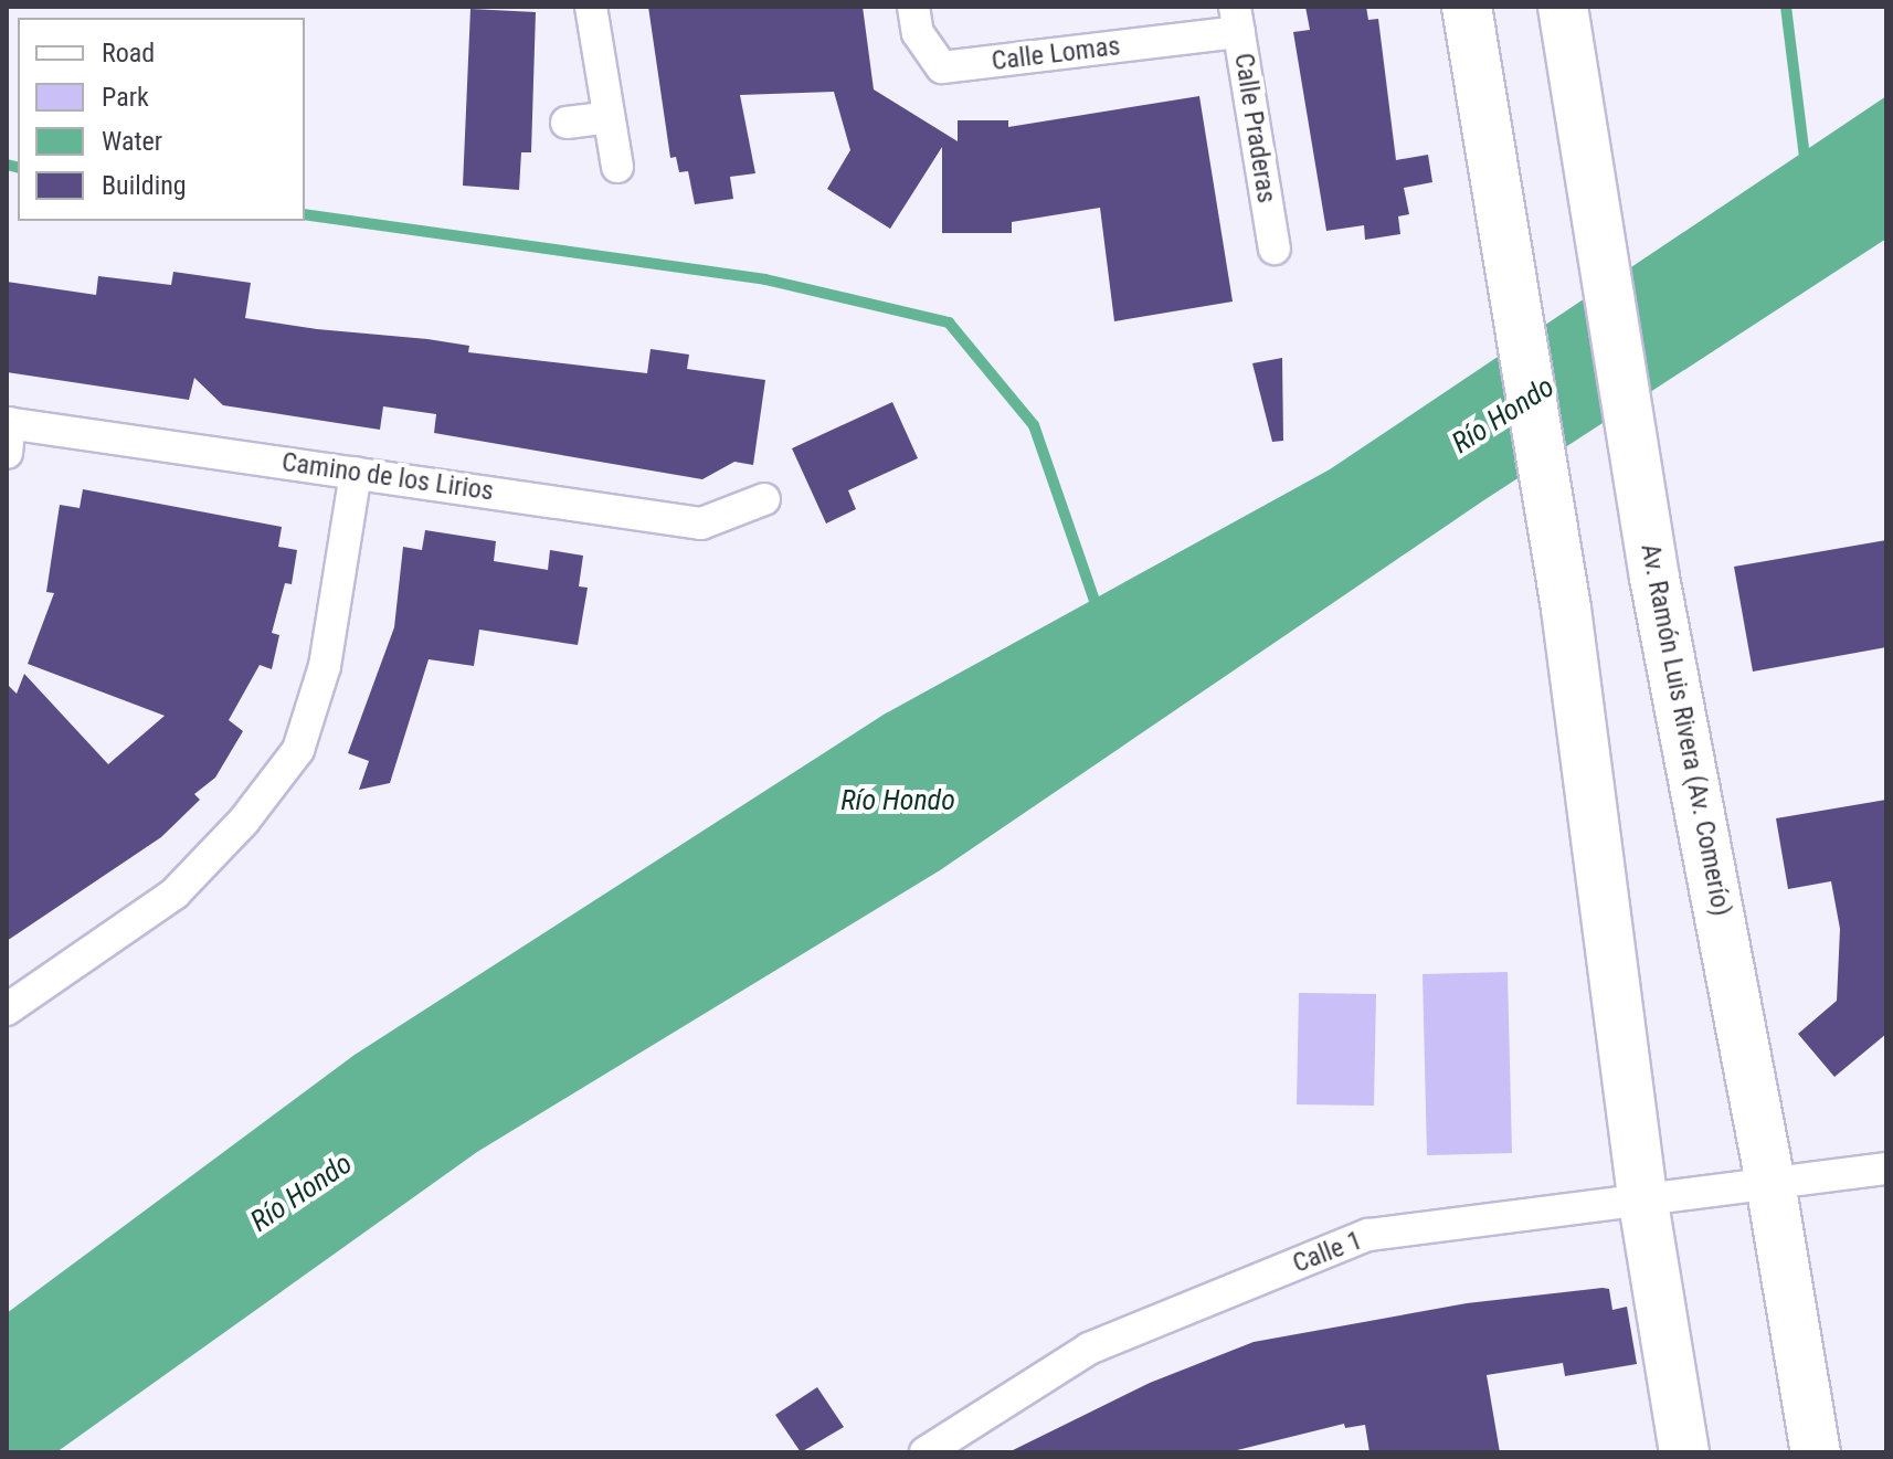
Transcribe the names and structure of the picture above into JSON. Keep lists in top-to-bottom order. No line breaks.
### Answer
{"streets":{"main road":["Av. Ramón Luis Rivera (Av. Comerío)"],"street":["Calle Lomas","Calle Praderas","Camino de los Lirios","Calle 1"]},"crossings":[["Calle Lomas","Calle Praderas"],["Av. Ramón Luis Rivera (Av. Comerío)","Calle 1"]],"water":["Río Hondo"],"legend":["Road","Park","Water","Building"]}
